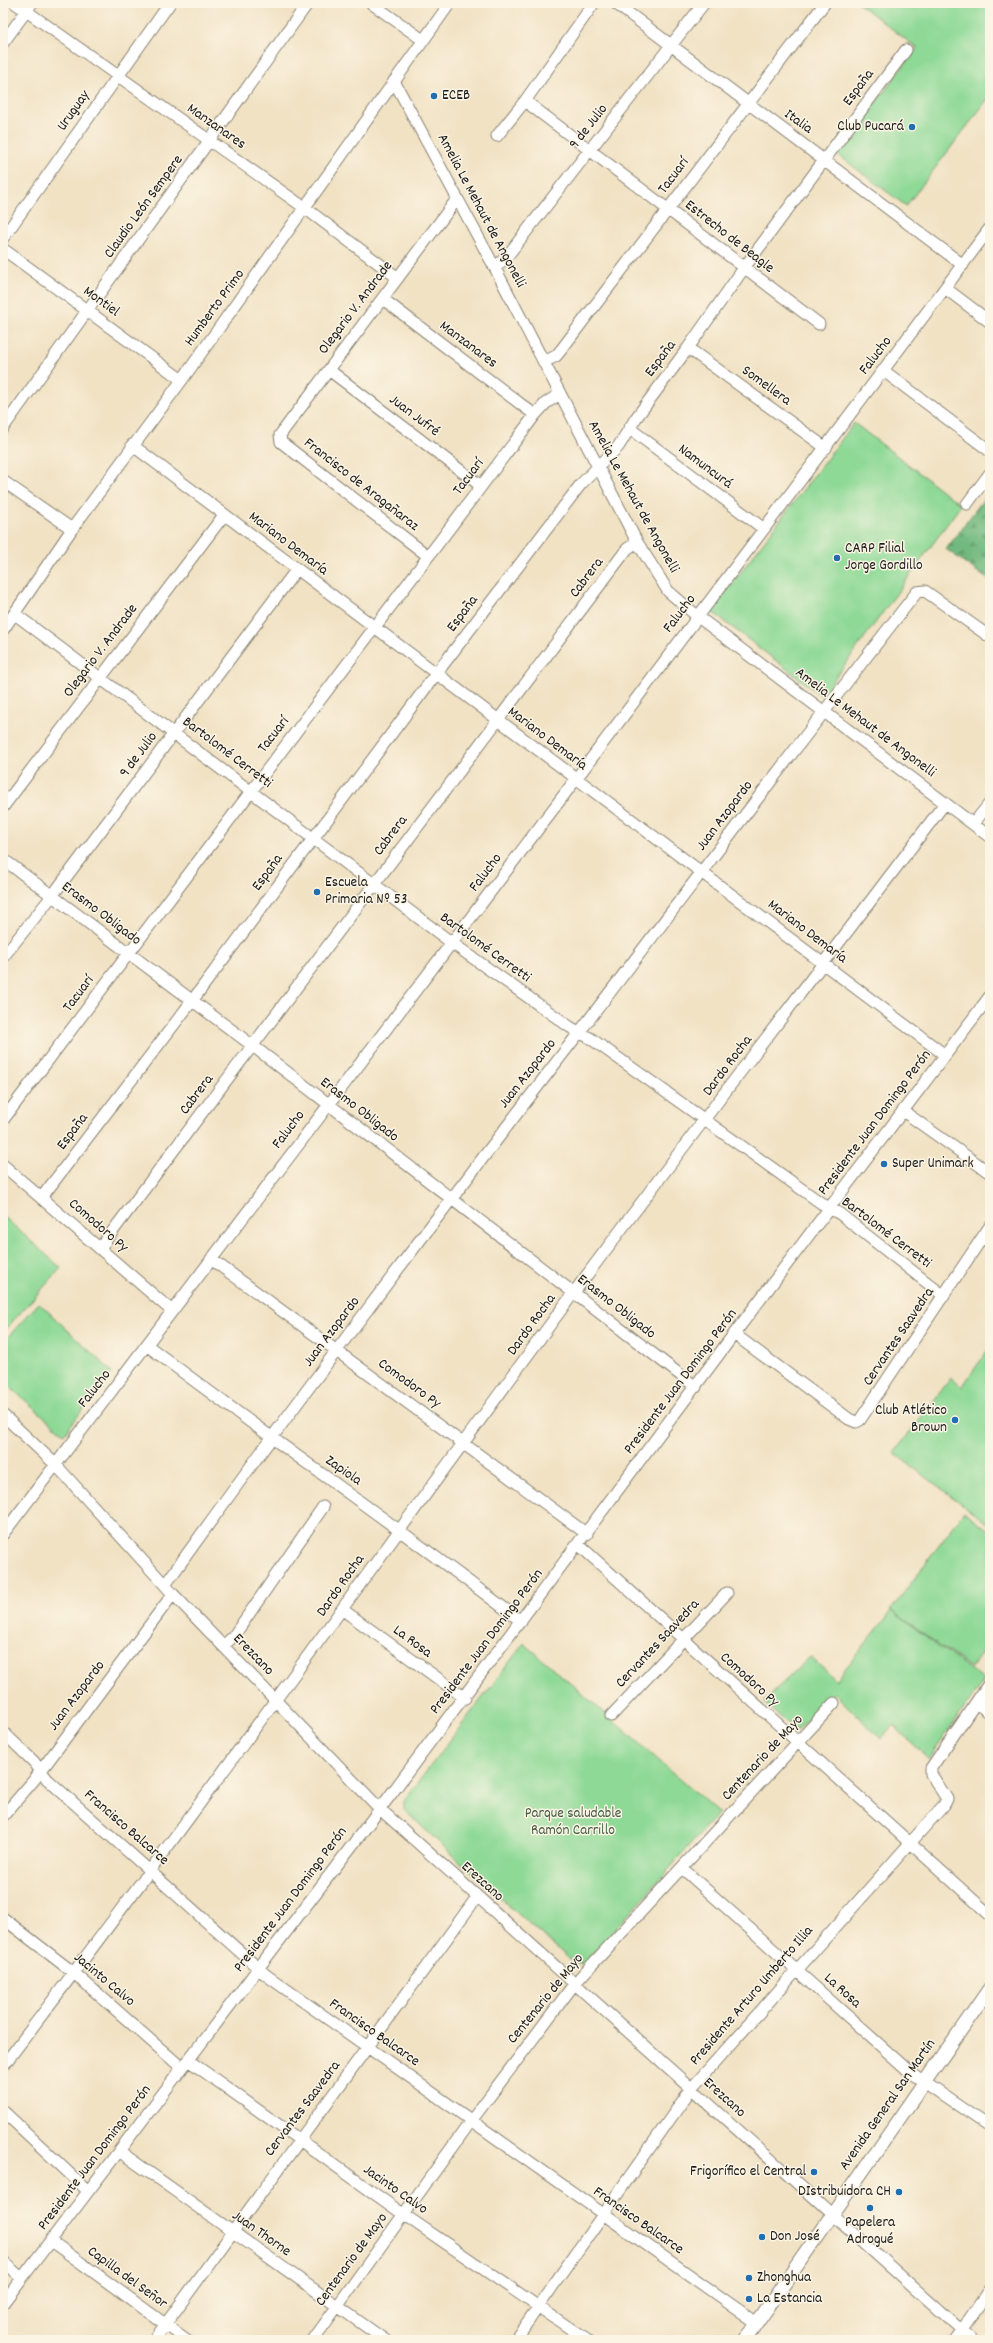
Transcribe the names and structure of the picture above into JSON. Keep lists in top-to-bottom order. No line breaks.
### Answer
{"streets":{"main road":["Avenida General San Martín"],"street":["España","Uruguay","Italia","Manzanares","9 de Julio","Tacuarí","Claudio León Sempere","Amelia Le Mehaut de Angonelli","Estrecho de Beagle","Montiel","Humberto Primo","Olegario V. Andrade","Falucho","Somellera","Juan Jufré","Namuncurá","Francisco de Aragañaraz","Mariano Demaría","Cabrera","Bartolomé Cerretti","Juan Azopardo","Erasmo Obligado","Dardo Rocha","Presidente Juan Domingo Perón","Comodoro Py","Cervantes Saavedra","Zapiola","La Rosa","Erezcano","Centenario de Mayo","Francisco Balcarce","Jacinto Calvo","Presidente Arturo Umberto Illia","Juan Thorne","Capilla del Señor"]},"crossings":[["España","Italia"],["España","Amelia Le Mehaut de Angonelli"],["España","Estrecho de Beagle"],["España","Somellera"],["España","Namuncurá"],["España","Mariano Demaría"],["España","Bartolomé Cerretti"],["España","Erasmo Obligado"],["España","Comodoro Py"],["Uruguay","Manzanares"],["Italia","9 de Julio"],["Italia","Tacuarí"],["Italia","Falucho"],["Manzanares","Tacuarí"],["Manzanares","Claudio León Sempere"],["Manzanares","Humberto Primo"],["Manzanares","Olegario V. Andrade"],["9 de Julio","Amelia Le Mehaut de Angonelli"],["9 de Julio","Estrecho de Beagle"],["9 de Julio","Mariano Demaría"],["9 de Julio","Bartolomé Cerretti"],["9 de Julio","Erasmo Obligado"],["Tacuarí","Amelia Le Mehaut de Angonelli"],["Tacuarí","Estrecho de Beagle"],["Tacuarí","Juan Jufré"],["Tacuarí","Francisco de Aragañaraz"],["Tacuarí","Mariano Demaría"],["Tacuarí","Bartolomé Cerretti"],["Tacuarí","Erasmo Obligado"],["Claudio León Sempere","Montiel"],["Amelia Le Mehaut de Angonelli","Humberto Primo"],["Amelia Le Mehaut de Angonelli","Olegario V. Andrade"],["Amelia Le Mehaut de Angonelli","Falucho"],["Amelia Le Mehaut de Angonelli","Cabrera"],["Amelia Le Mehaut de Angonelli","Juan Azopardo"],["Amelia Le Mehaut de Angonelli","Dardo Rocha"],["Montiel","Humberto Primo"],["Humberto Primo","Mariano Demaría"],["Humberto Primo","Bartolomé Cerretti"],["Olegario V. Andrade","Juan Jufré"],["Olegario V. Andrade","Francisco de Aragañaraz"],["Olegario V. Andrade","Mariano Demaría"],["Olegario V. Andrade","Bartolomé Cerretti"],["Falucho","Somellera"],["Falucho","Namuncurá"],["Falucho","Mariano Demaría"],["Falucho","Bartolomé Cerretti"],["Falucho","Erasmo Obligado"],["Falucho","Comodoro Py"],["Falucho","Zapiola"],["Falucho","Erezcano"],["Mariano Demaría","Cabrera"],["Mariano Demaría","Juan Azopardo"],["Mariano Demaría","Dardo Rocha"],["Mariano Demaría","Presidente Juan Domingo Perón"],["Cabrera","Bartolomé Cerretti"],["Cabrera","Erasmo Obligado"],["Cabrera","Comodoro Py"],["Bartolomé Cerretti","Juan Azopardo"],["Bartolomé Cerretti","Dardo Rocha"],["Bartolomé Cerretti","Presidente Juan Domingo Perón"],["Bartolomé Cerretti","Cervantes Saavedra"],["Juan Azopardo","Erasmo Obligado"],["Juan Azopardo","Comodoro Py"],["Juan Azopardo","Zapiola"],["Juan Azopardo","Erezcano"],["Juan Azopardo","Francisco Balcarce"],["Erasmo Obligado","Dardo Rocha"],["Erasmo Obligado","Presidente Juan Domingo Perón"],["Dardo Rocha","Comodoro Py"],["Dardo Rocha","Zapiola"],["Dardo Rocha","La Rosa"],["Dardo Rocha","Erezcano"],["Dardo Rocha","Francisco Balcarce"],["Dardo Rocha","Jacinto Calvo"],["Presidente Juan Domingo Perón","Comodoro Py"],["Presidente Juan Domingo Perón","Cervantes Saavedra"],["Presidente Juan Domingo Perón","Zapiola"],["Presidente Juan Domingo Perón","La Rosa"],["Presidente Juan Domingo Perón","Erezcano"],["Presidente Juan Domingo Perón","Francisco Balcarce"],["Presidente Juan Domingo Perón","Jacinto Calvo"],["Presidente Juan Domingo Perón","Juan Thorne"],["Presidente Juan Domingo Perón","Capilla del Señor"],["Comodoro Py","Cervantes Saavedra"],["Comodoro Py","Centenario de Mayo"],["Comodoro Py","Presidente Arturo Umberto Illia"],["Cervantes Saavedra","Erezcano"],["Cervantes Saavedra","Francisco Balcarce"],["Cervantes Saavedra","Jacinto Calvo"],["Cervantes Saavedra","Juan Thorne"],["Cervantes Saavedra","Capilla del Señor"],["La Rosa","Centenario de Mayo"],["La Rosa","Presidente Arturo Umberto Illia"],["La Rosa","Avenida General San Martín"],["Erezcano","Centenario de Mayo"],["Erezcano","Presidente Arturo Umberto Illia"],["Erezcano","Avenida General San Martín"],["Centenario de Mayo","Francisco Balcarce"],["Centenario de Mayo","Jacinto Calvo"],["Centenario de Mayo","Juan Thorne"],["Francisco Balcarce","Presidente Arturo Umberto Illia"],["Francisco Balcarce","Avenida General San Martín"],["Jacinto Calvo","Presidente Arturo Umberto Illia"]],"parks":["Parque saludable Ramón Carrillo"],"places":["ECEB","Club Pucará","CARP Filial Jorge Gordillo","Escuela Primaria Nº 53","Super Unimark","Club Atlético Brown","Frigorífico el Central","DIstribuidora CH","Papelera Adrogué","Don José","Zhonghua","La Estancia"]}
